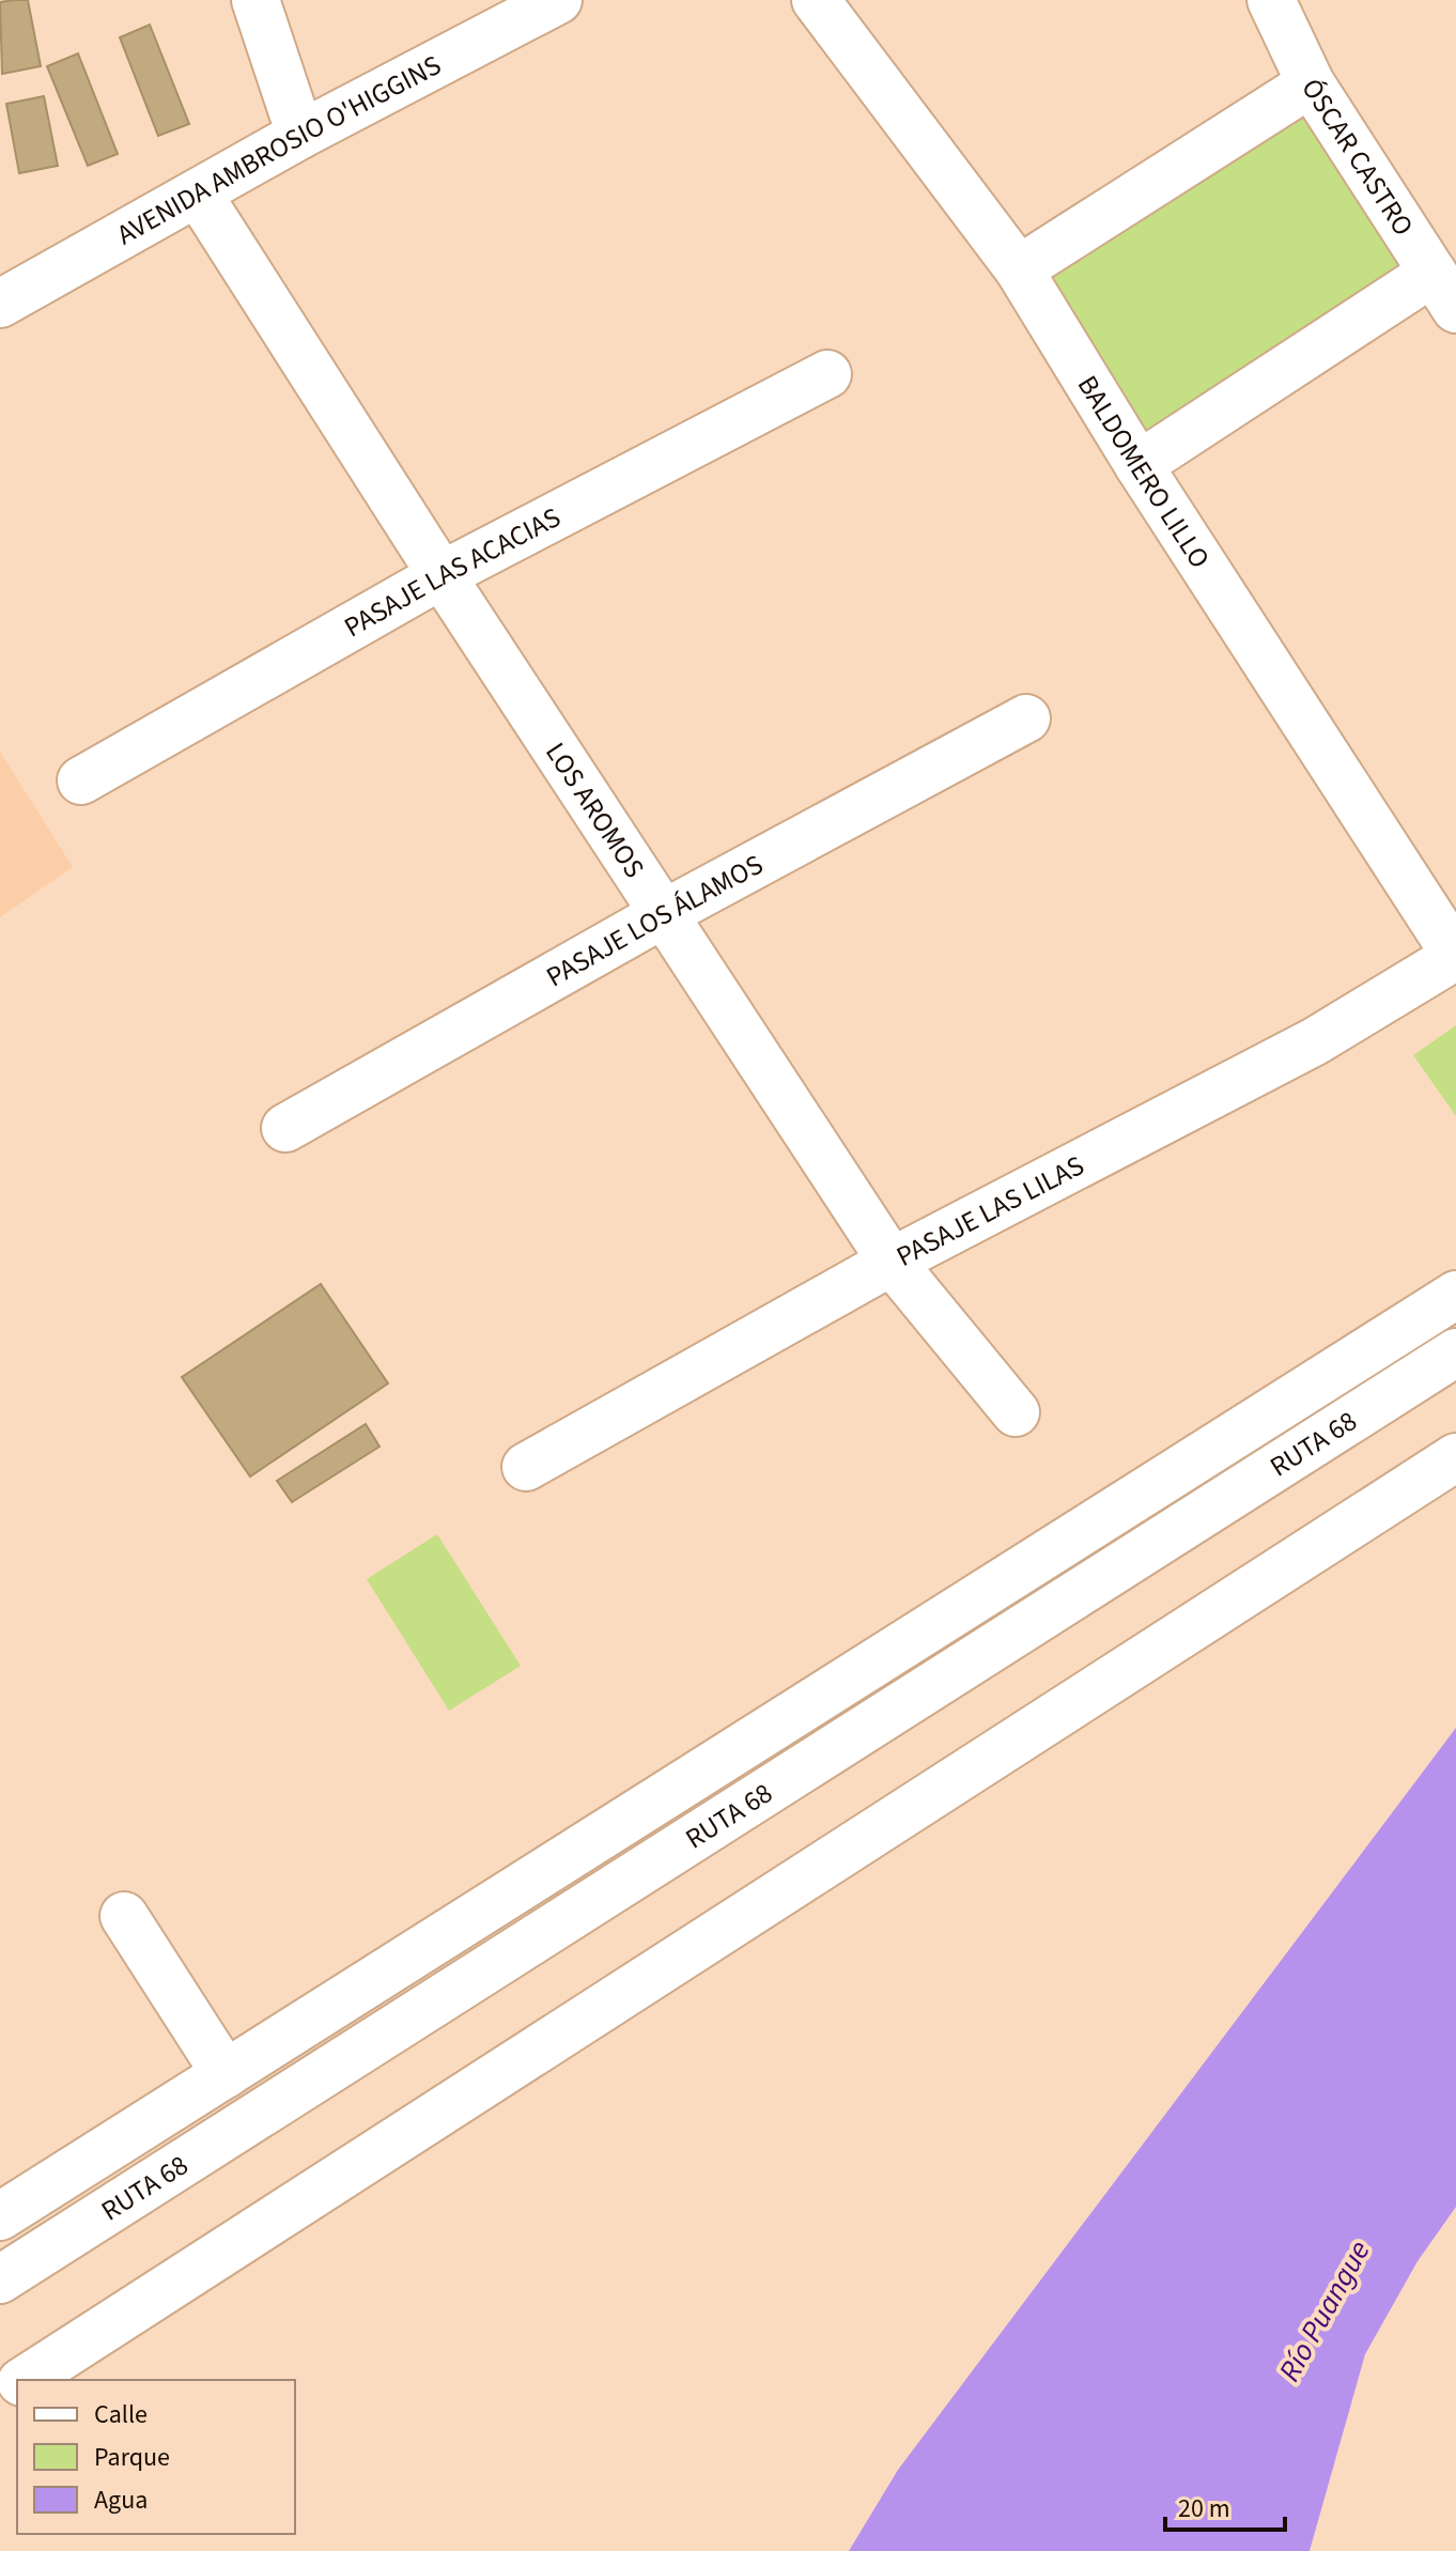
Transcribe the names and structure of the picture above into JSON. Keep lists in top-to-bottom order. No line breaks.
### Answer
{"streets":{"main road":["AVENIDA AMBROSIO O'HIGGINS","ÓSCAR CASTRO","BALDOMERO LILLO","PASAJE LAS ACACIAS","LOS AROMOS","PASAJE LOS ÁLAMOS","PASAJE LAS LILAS","RUTA 68"]},"crossings":[["AVENIDA AMBROSIO O'HIGGINS","LOS AROMOS"],["BALDOMERO LILLO","PASAJE LAS LILAS"],["PASAJE LAS ACACIAS","LOS AROMOS"],["LOS AROMOS","PASAJE LOS ÁLAMOS"],["LOS AROMOS","PASAJE LAS LILAS"]],"water":["Río Puangue"],"legend":["Calle","Parque","Agua"],"scale_bar":"20 m"}
